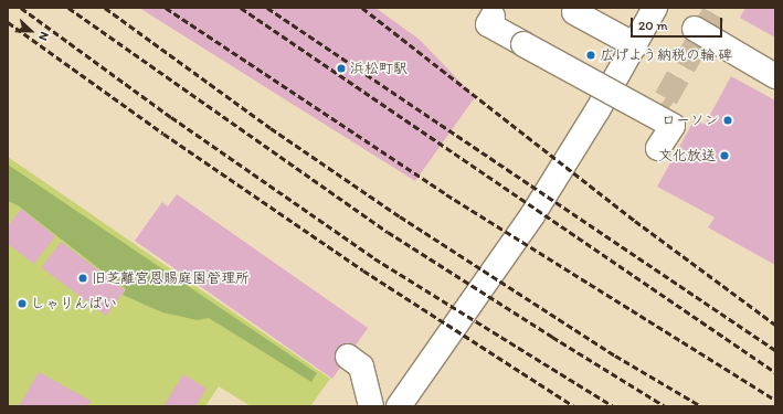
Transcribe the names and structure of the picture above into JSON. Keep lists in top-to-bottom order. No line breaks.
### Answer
{"places":["広げよう納税の輪 碑","浜松町駅","ローソン","文化放送","旧芝離宮恩賜庭園管理所","しゃりんばい"],"scale_bar":"20 m","north":"right"}
